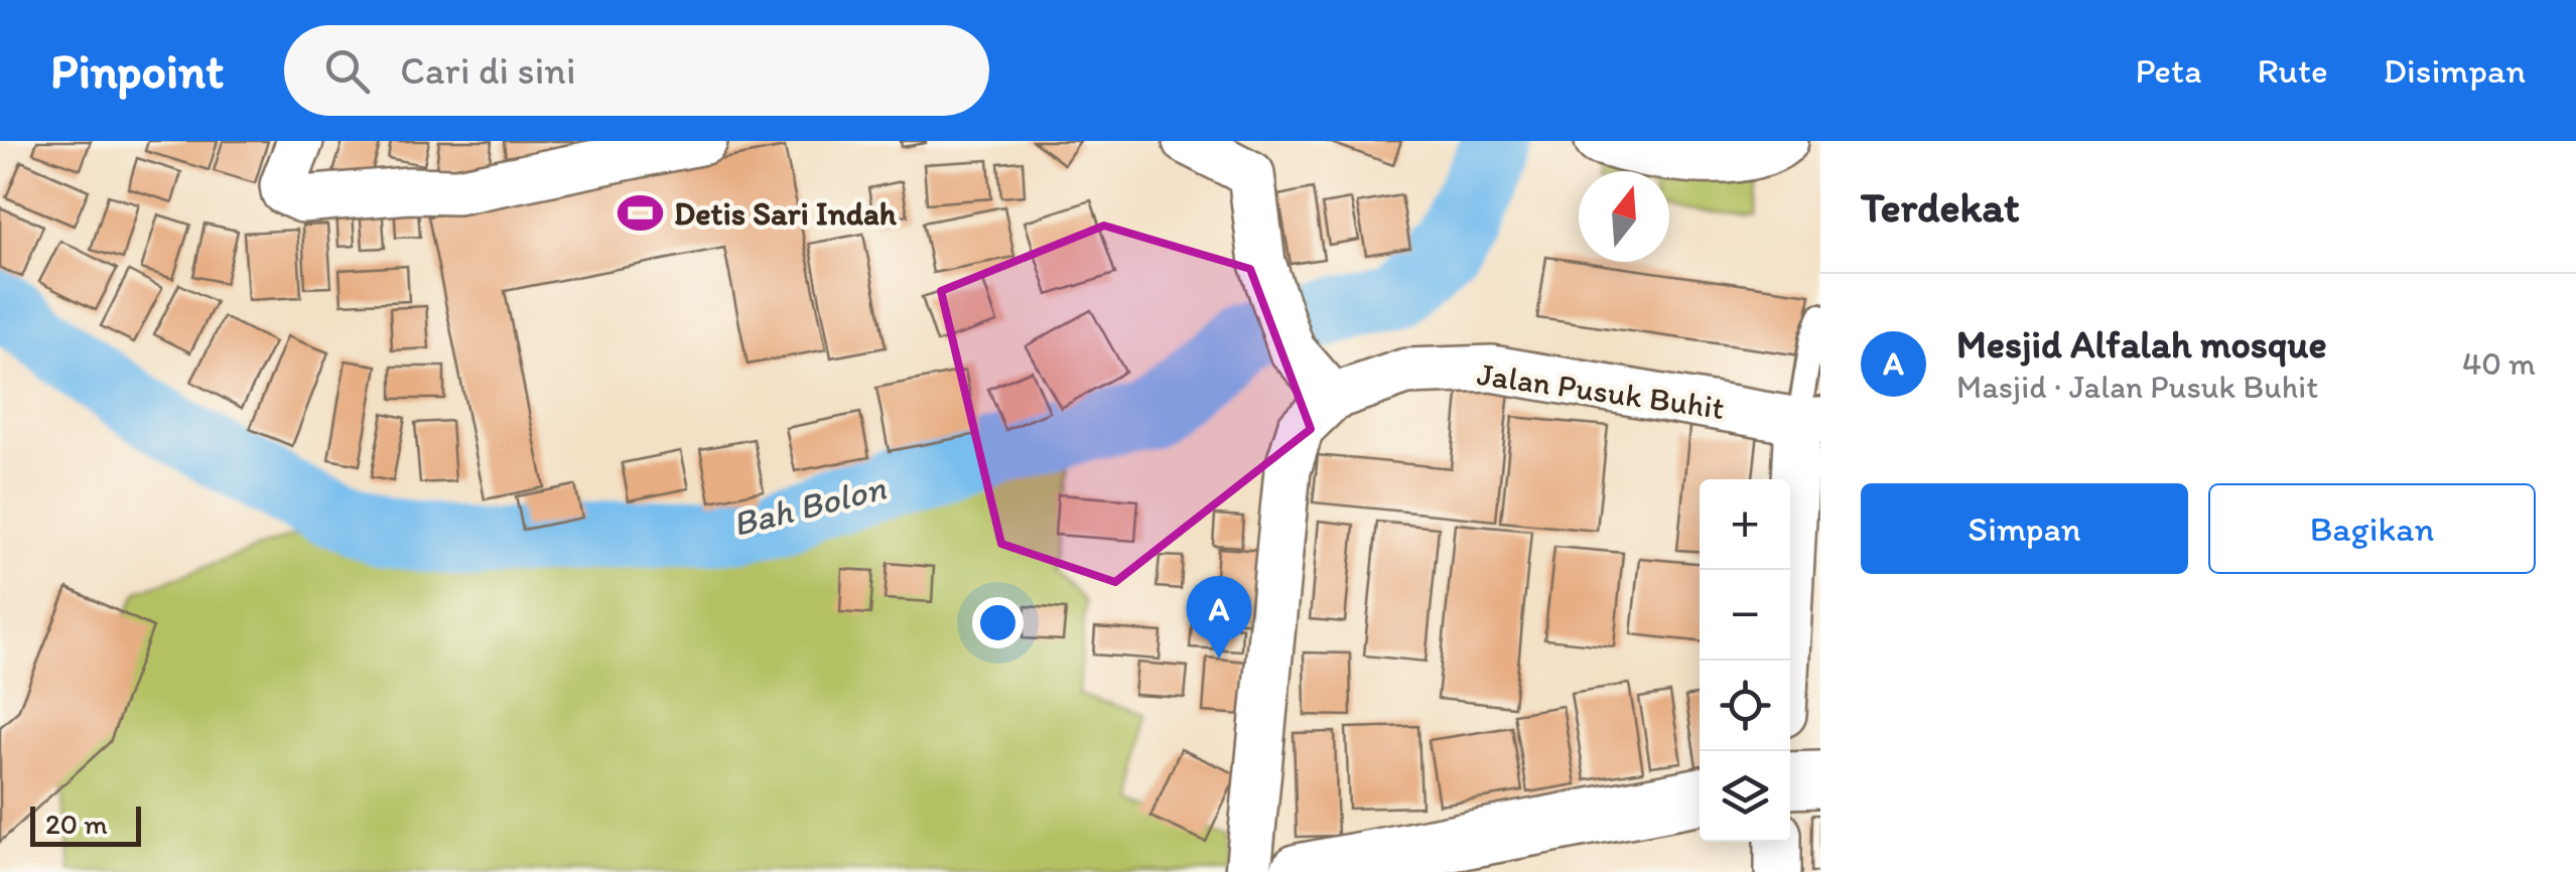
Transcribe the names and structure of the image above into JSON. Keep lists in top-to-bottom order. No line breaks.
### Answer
{"streets":{"street":["Jalan Pusuk Buhit"]},"water":["Bah Bolon"],"places":{"sports":["Detis Sari Indah"]},"scale_bar":"20 m","north":"top","page":{"header":"Pinpoint","search":"Cari di sini","nav":["Peta","Rute","Disimpan"],"heading":"Terdekat","list":[{"mark":"A","name":"Mesjid Alfalah mosque","note":"Masjid · Jalan Pusuk Buhit","value":"40 m"}],"buttons":["Simpan","Bagikan"],"map_buttons":["+","−"],"pins":"A","scale":"20 m"}}
